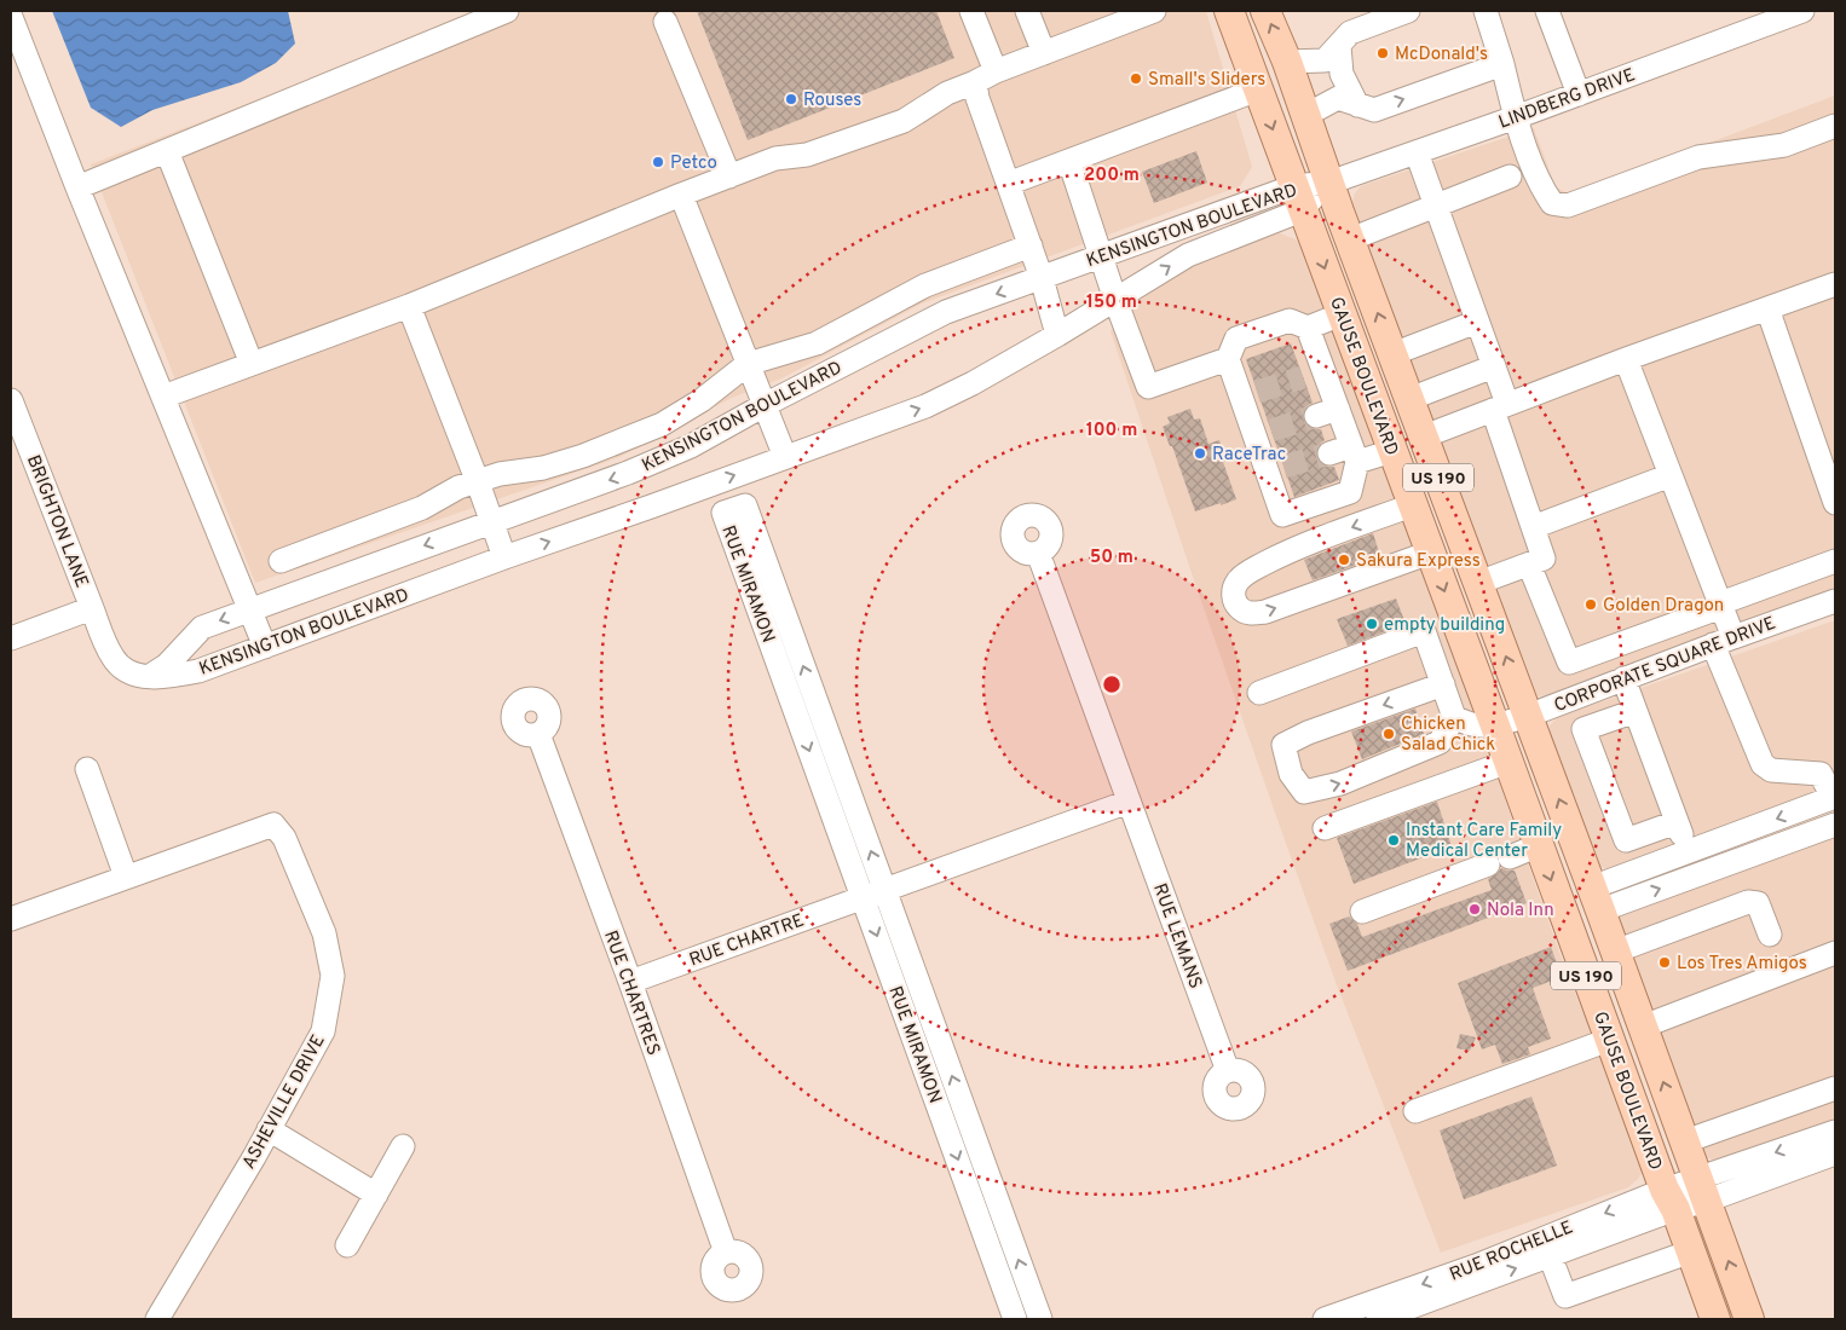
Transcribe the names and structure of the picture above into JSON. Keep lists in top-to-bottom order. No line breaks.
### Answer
{"streets":{"main road":["GAUSE BOULEVARD","US 190"],"street":["LINDBERG DRIVE","KENSINGTON BOULEVARD","BRIGHTON LANE","RUE MIRAMON","CORPORATE SQUARE DRIVE","RUE LEMANS","RUE CHARTRE","RUE CHARTRES","ASHEVILLE DRIVE","RUE ROCHELLE"]},"crossings":[["LINDBERG DRIVE","KENSINGTON BOULEVARD"],["LINDBERG DRIVE","GAUSE BOULEVARD"],["KENSINGTON BOULEVARD","GAUSE BOULEVARD"],["KENSINGTON BOULEVARD","BRIGHTON LANE"],["GAUSE BOULEVARD","CORPORATE SQUARE DRIVE"],["GAUSE BOULEVARD","RUE ROCHELLE"],["RUE MIRAMON","RUE CHARTRE"],["RUE CHARTRE","RUE CHARTRES"]],"places":["McDonald's","Small's Sliders","Rouses","Petco","RaceTrac","Sakura Express","Golden Dragon","empty building","Chicken Salad Chick","Instant Care Family Medical Center","Nola Inn","Los Tres Amigos"],"rings":["200 m","150 m","100 m","50 m"]}
